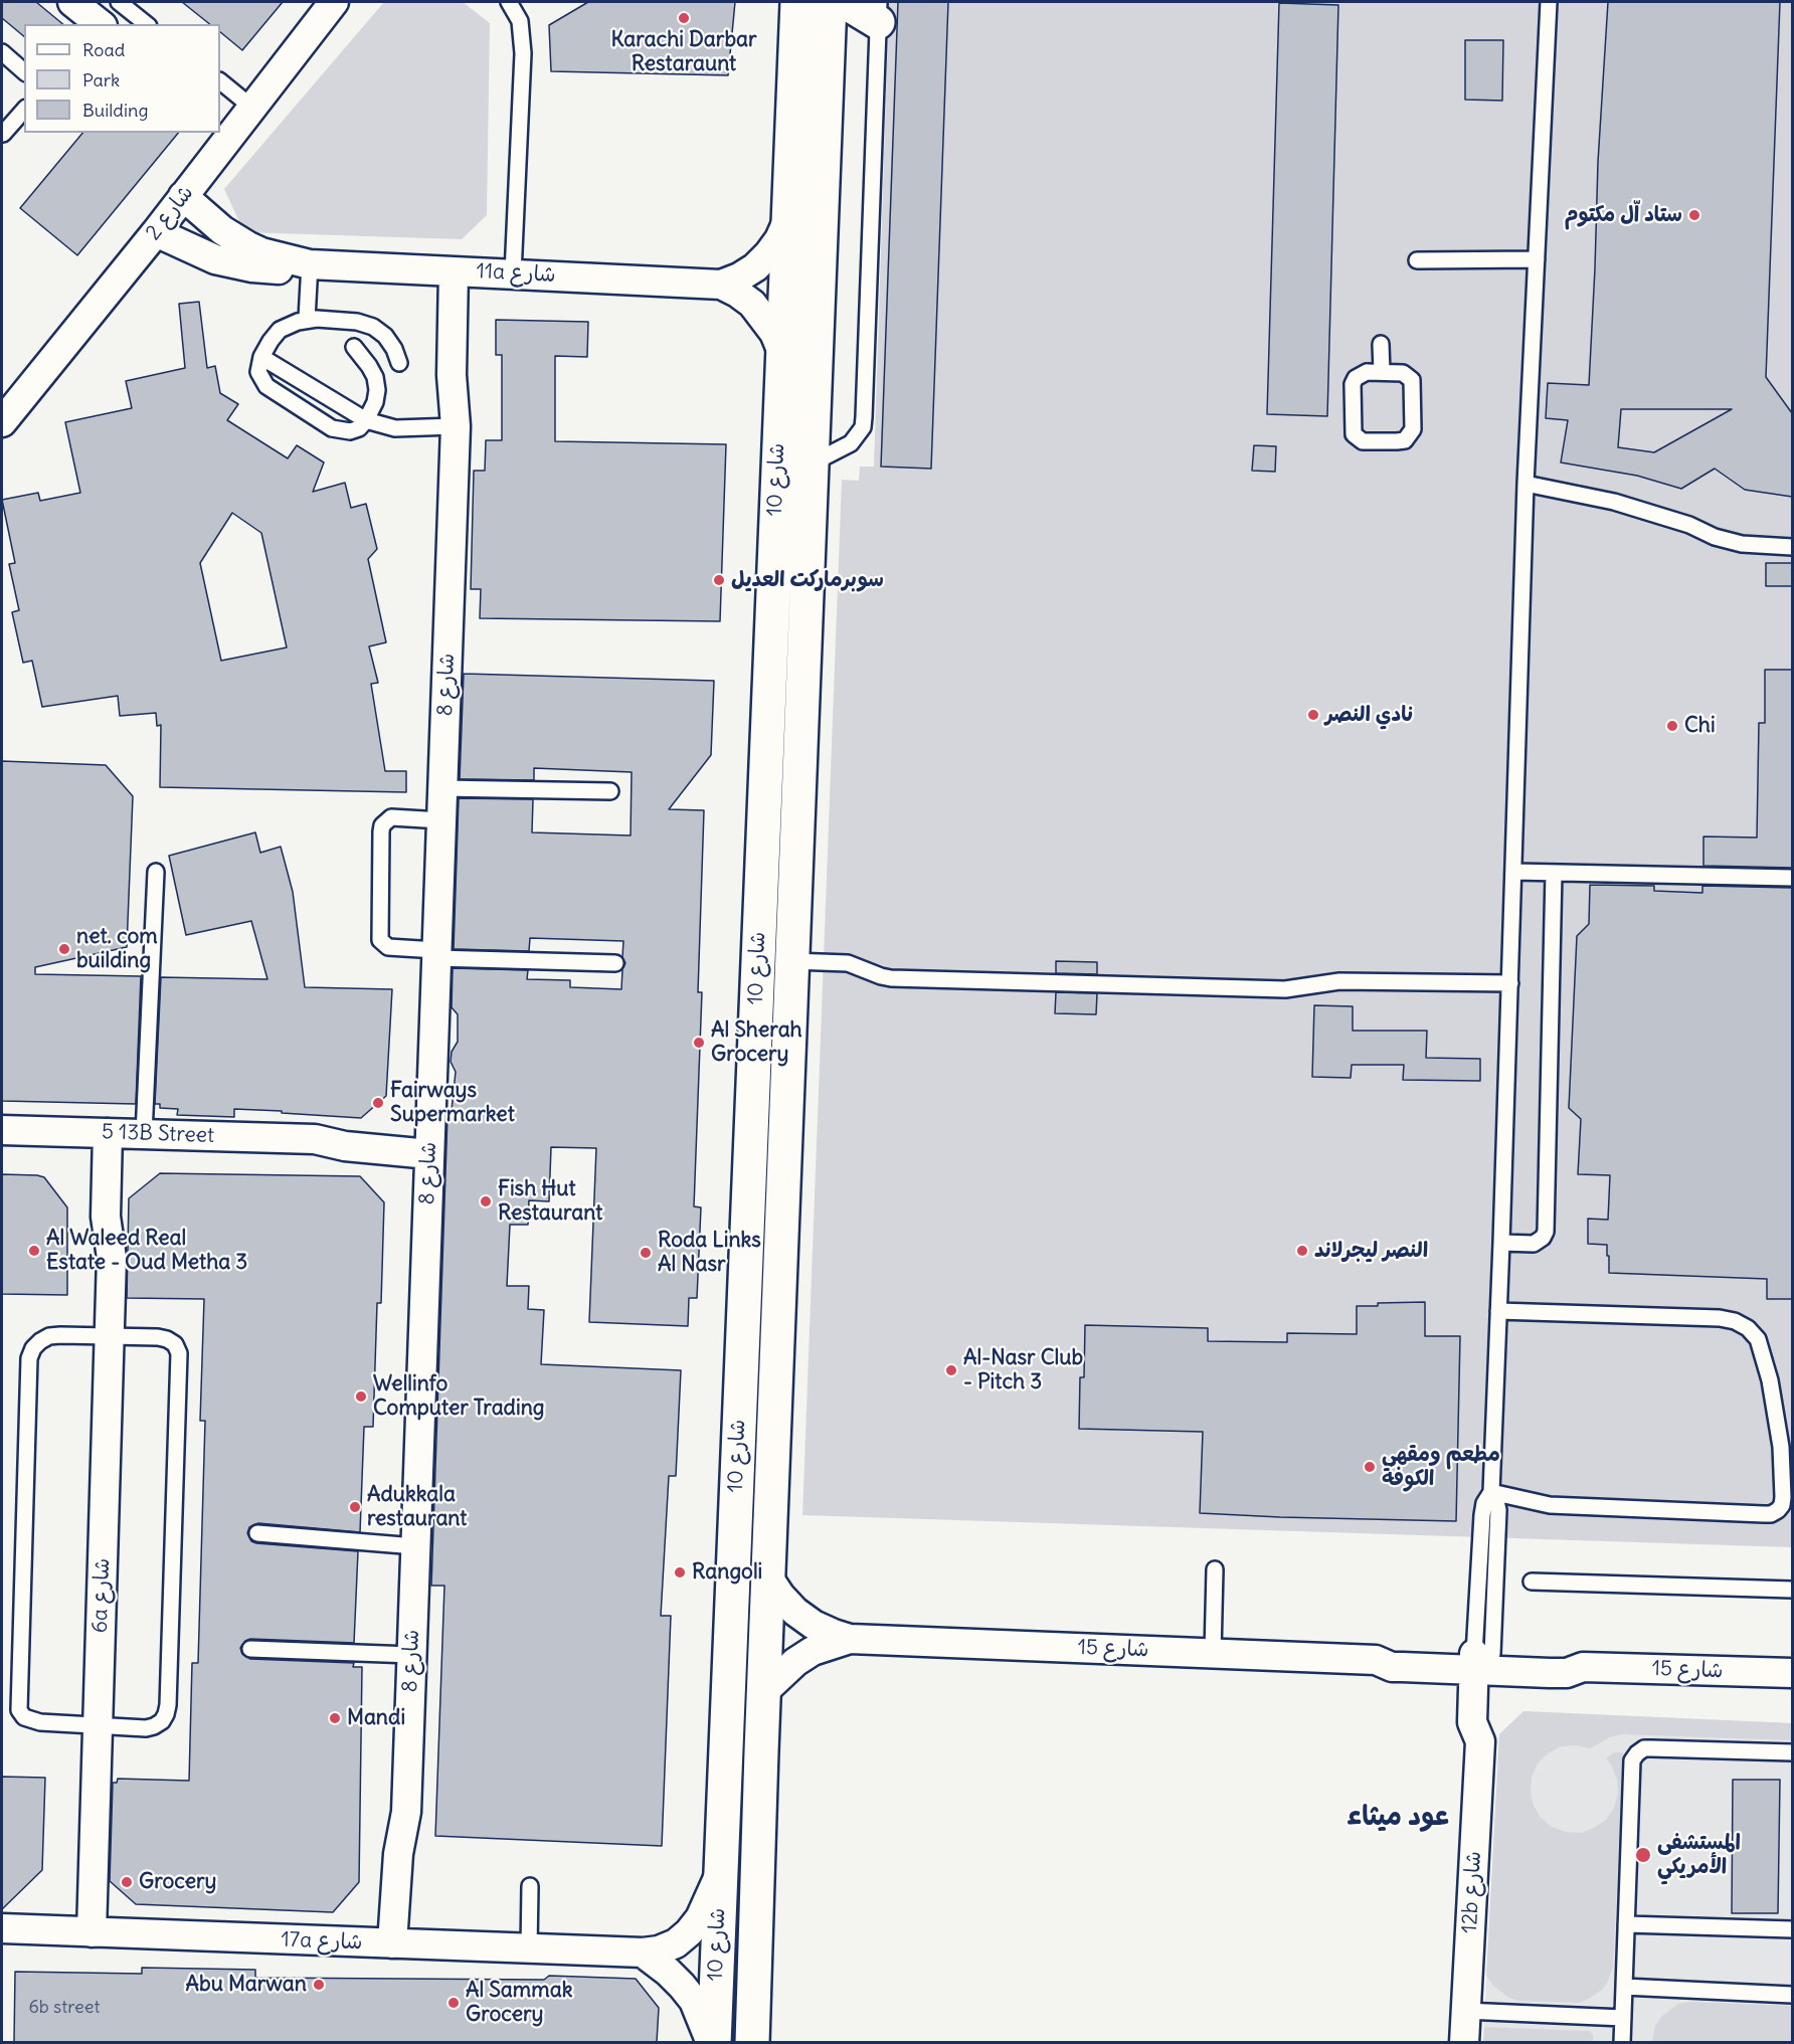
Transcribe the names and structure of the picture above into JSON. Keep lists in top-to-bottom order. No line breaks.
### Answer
{"streets":{"main road":["شارع 10"],"street":["شارع 2","11a شارع","شارع 8","5 13B Street","6a شارع","شارع 15","12b شارع","17a شارع"]},"crossings":[["شارع 2","11a شارع"],["11a شارع","شارع 10"],["11a شارع","شارع 8"],["شارع 10","شارع 15"],["شارع 10","17a شارع"],["شارع 8","5 13B Street"],["شارع 8","17a شارع"],["5 13B Street","6a شارع"],["6a شارع","17a شارع"],["شارع 15","12b شارع"]],"districts":["عود ميثاء"],"places":["Karachi Darbar Restaraunt","ستاد اّل مكتوم","سوبرماركت العديل","نادي النصر","Chi","net. com building","Al Sherah Grocery","Fairways Supermarket","Fish Hut Restaurant","Al Waleed Real Estate - Oud Metha 3","النصر ليجرلاند","Roda Links Al Nasr","Al-Nasr Club - Pitch 3","Wellinfo Computer Trading","مطعم ومقهى الكوفة","Adukkala restaurant","Rangoli","Mandi","المستشفى الأمريكي","Grocery","Abu Marwan","Al Sammak Grocery"],"house_numbers":["6b street"],"legend":["Road","Park","Building"]}
